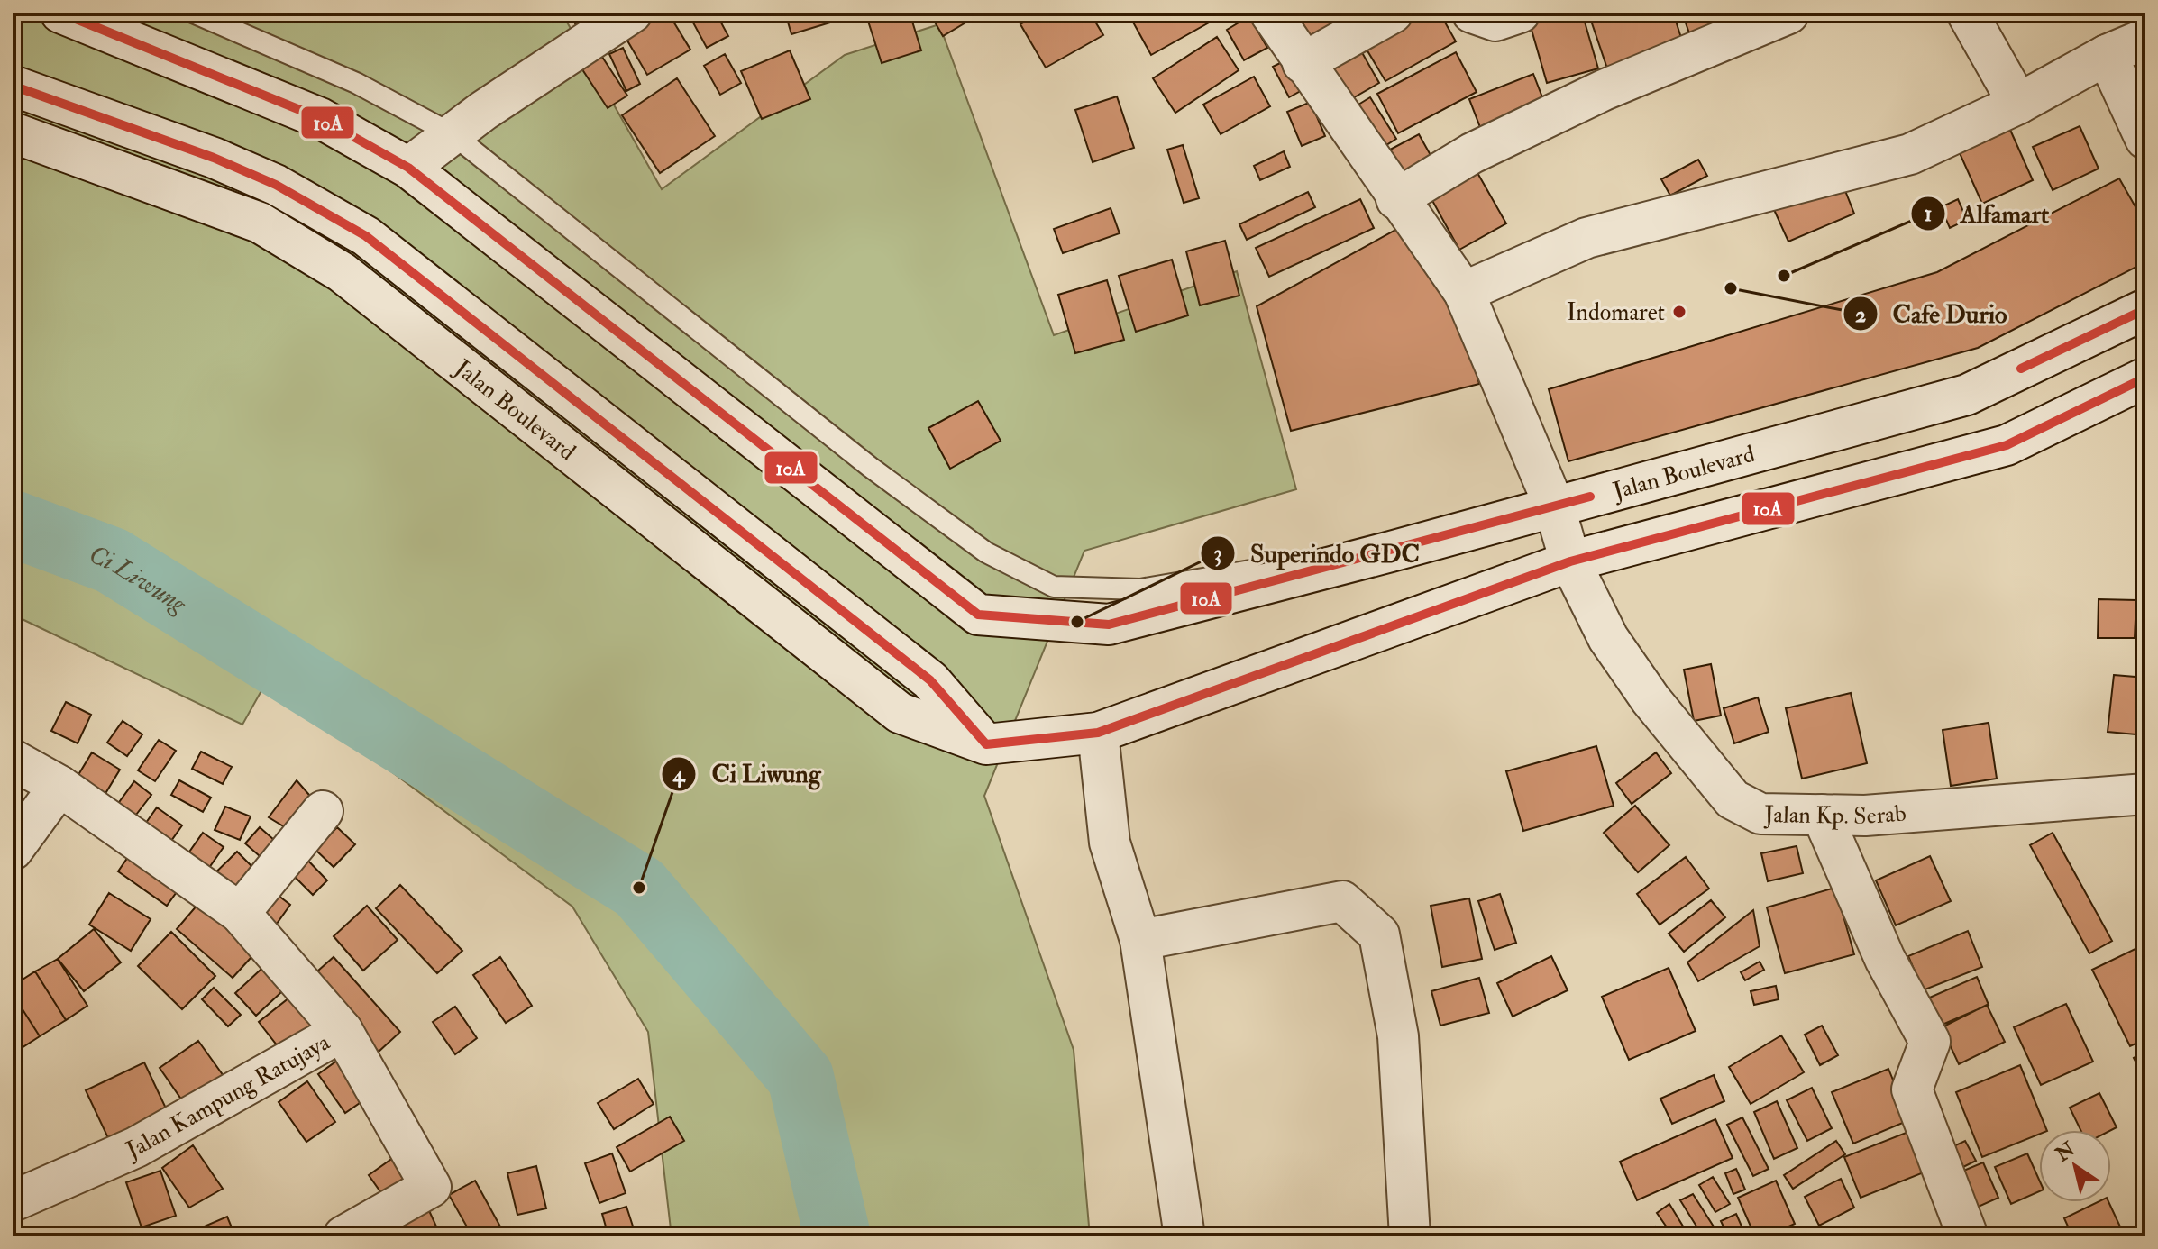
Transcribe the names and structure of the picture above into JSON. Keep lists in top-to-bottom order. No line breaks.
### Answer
{"streets":{"street":["Jalan Boulevard","Jalan Kp. Serab","Jalan Kampung Ratujaya"]},"crossings":[["Jalan Boulevard","Jalan Kp. Serab"]],"water":["Ci Liwung"],"places":["Alfamart","Cafe Durio","Indomaret","Superindo GDC","Ci Liwung"],"lines":["transit line 10A"],"north":"top left"}
